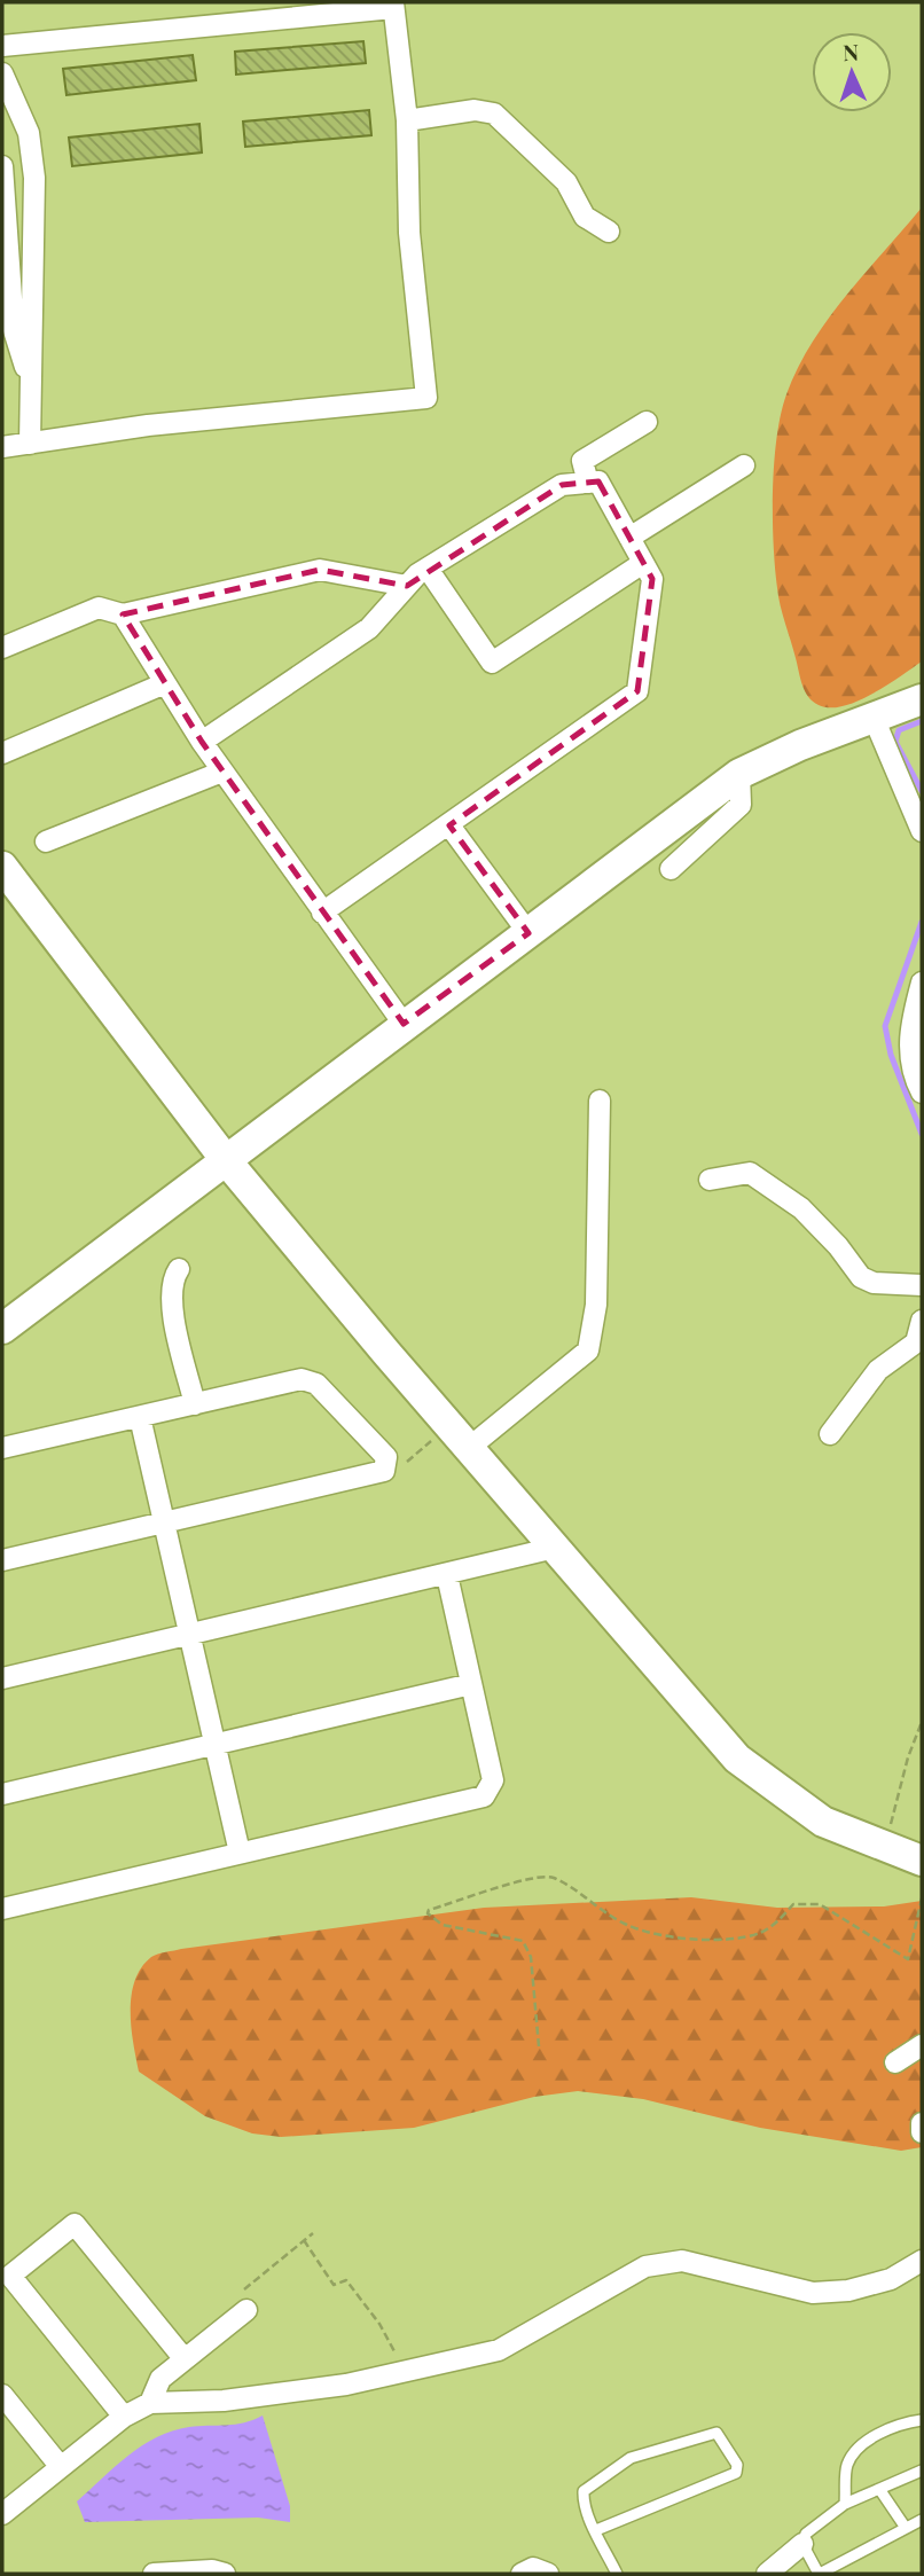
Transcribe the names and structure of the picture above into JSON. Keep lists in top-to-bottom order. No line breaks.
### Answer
{"north":"top"}
